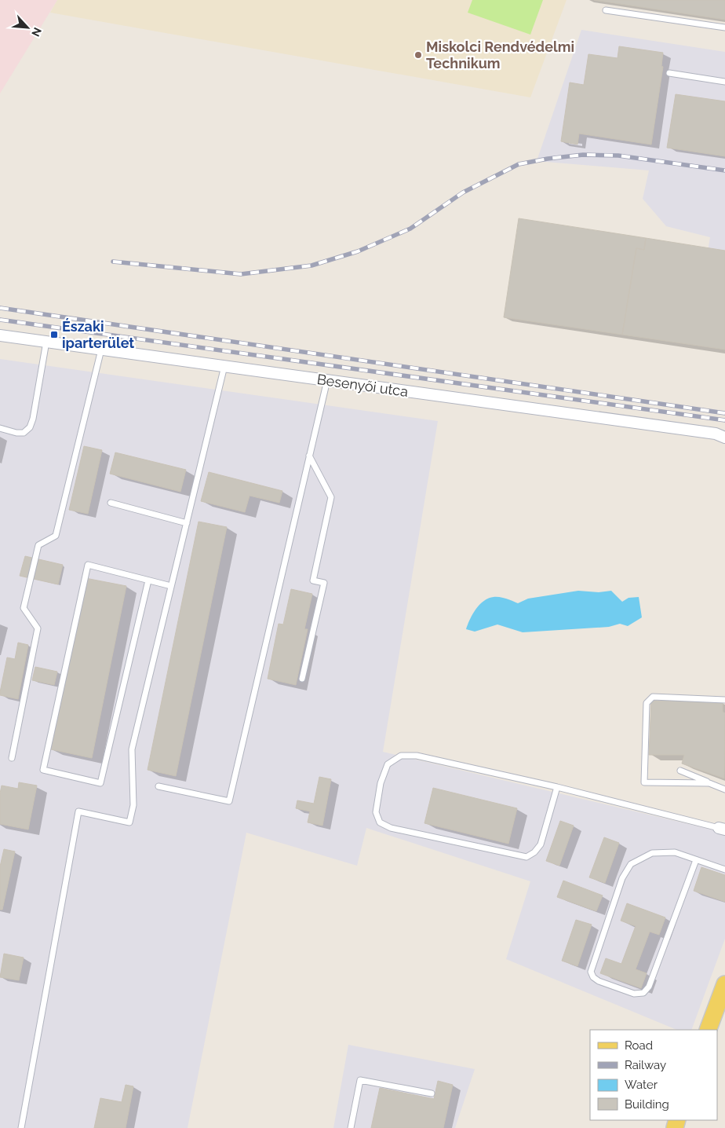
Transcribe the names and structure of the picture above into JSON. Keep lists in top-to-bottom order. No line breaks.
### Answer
{"streets":{"street":["Besenyői utca"]},"places":{"other":["Miskolci Rendvédelmi Technikum"],"transit":["Északi iparterület"]},"legend":["Road","Railway","Water","Building"],"north":"bottom right"}
